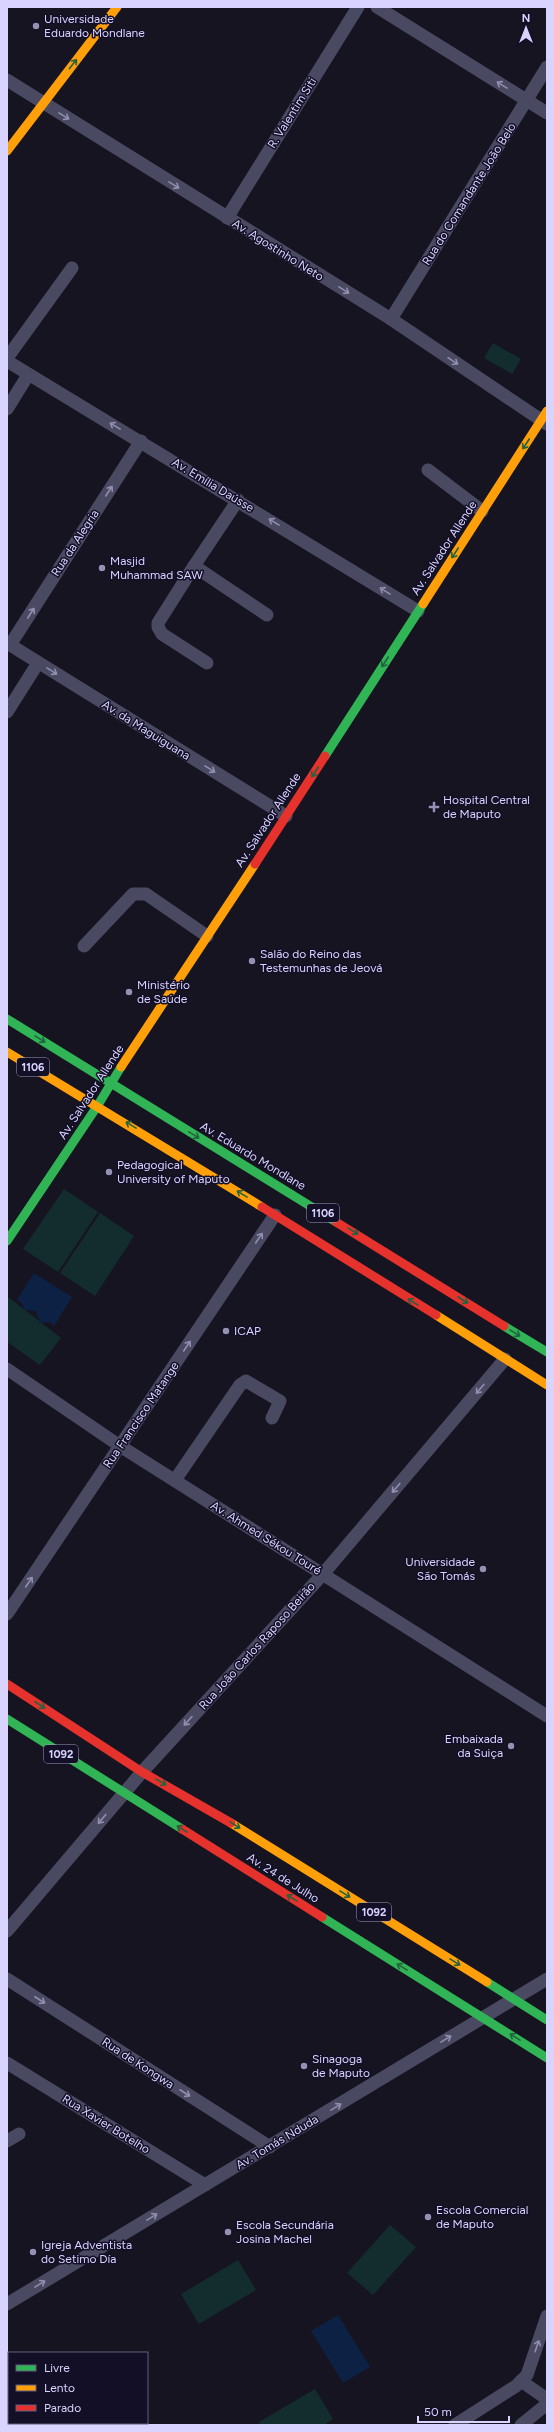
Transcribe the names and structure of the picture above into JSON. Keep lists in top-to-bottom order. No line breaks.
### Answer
{"streets":{"main road":["Av. Salvador Allende","1106","Av. Eduardo Mondlane","1092","Av. 24 de Julho"],"street":["R. Valentim Siti","Rua do Comandante João Belo","Av. Agostinho Neto","Av. Emília Daússe","Rua da Alegria","Av. da Maguiguana","Rua Francisco Matange","Av. Ahmed Sékou Touré","Rua João Carlos Raposo Beirão","Rua de Kongwa","Rua Xavier Botelho","Av. Tomás Nduda"]},"crossings":[["R. Valentim Siti","Av. Agostinho Neto"],["Rua do Comandante João Belo","Av. Agostinho Neto"],["Av. Agostinho Neto","Av. Salvador Allende"],["Av. Emília Daússe","Rua da Alegria"],["Av. Emília Daússe","Av. Salvador Allende"],["Rua da Alegria","Av. da Maguiguana"],["Av. Salvador Allende","Av. da Maguiguana"],["Av. Salvador Allende","1106"],["Av. Salvador Allende","Av. Eduardo Mondlane"],["1106","Rua Francisco Matange"],["1106","Rua João Carlos Raposo Beirão"],["Rua Francisco Matange","Av. Ahmed Sékou Touré"],["Av. Ahmed Sékou Touré","Rua João Carlos Raposo Beirão"],["Rua João Carlos Raposo Beirão","Av. 24 de Julho"],["Av. 24 de Julho","Av. Tomás Nduda"],["Rua de Kongwa","Av. Tomás Nduda"],["Rua Xavier Botelho","Av. Tomás Nduda"]],"one_way":["Av. Agostinho Neto","Av. Emília Daússe","Av. Salvador Allende","Av. da Maguiguana","Rua Francisco Matange","Rua João Carlos Raposo Beirão","Rua de Kongwa","Av. Tomás Nduda"],"places":{"other":["Universidade Eduardo Mondlane","Masjid Muhammad SAW","Salão do Reino das Testemunhas de Jeová","Ministério de Saúde","Pedagogical University of Maputo","ICAP","Universidade São Tomás","Embaixada da Suiça","Sinagoga de Maputo","Escola Comercial de Maputo","Escola Secundária Josina Machel","Igreja Adventista do Setimo Día"],"health":["Hospital Central de Maputo"]},"legend":["Livre","Lento","Parado"],"scale_bar":"50 m","north":"top"}
